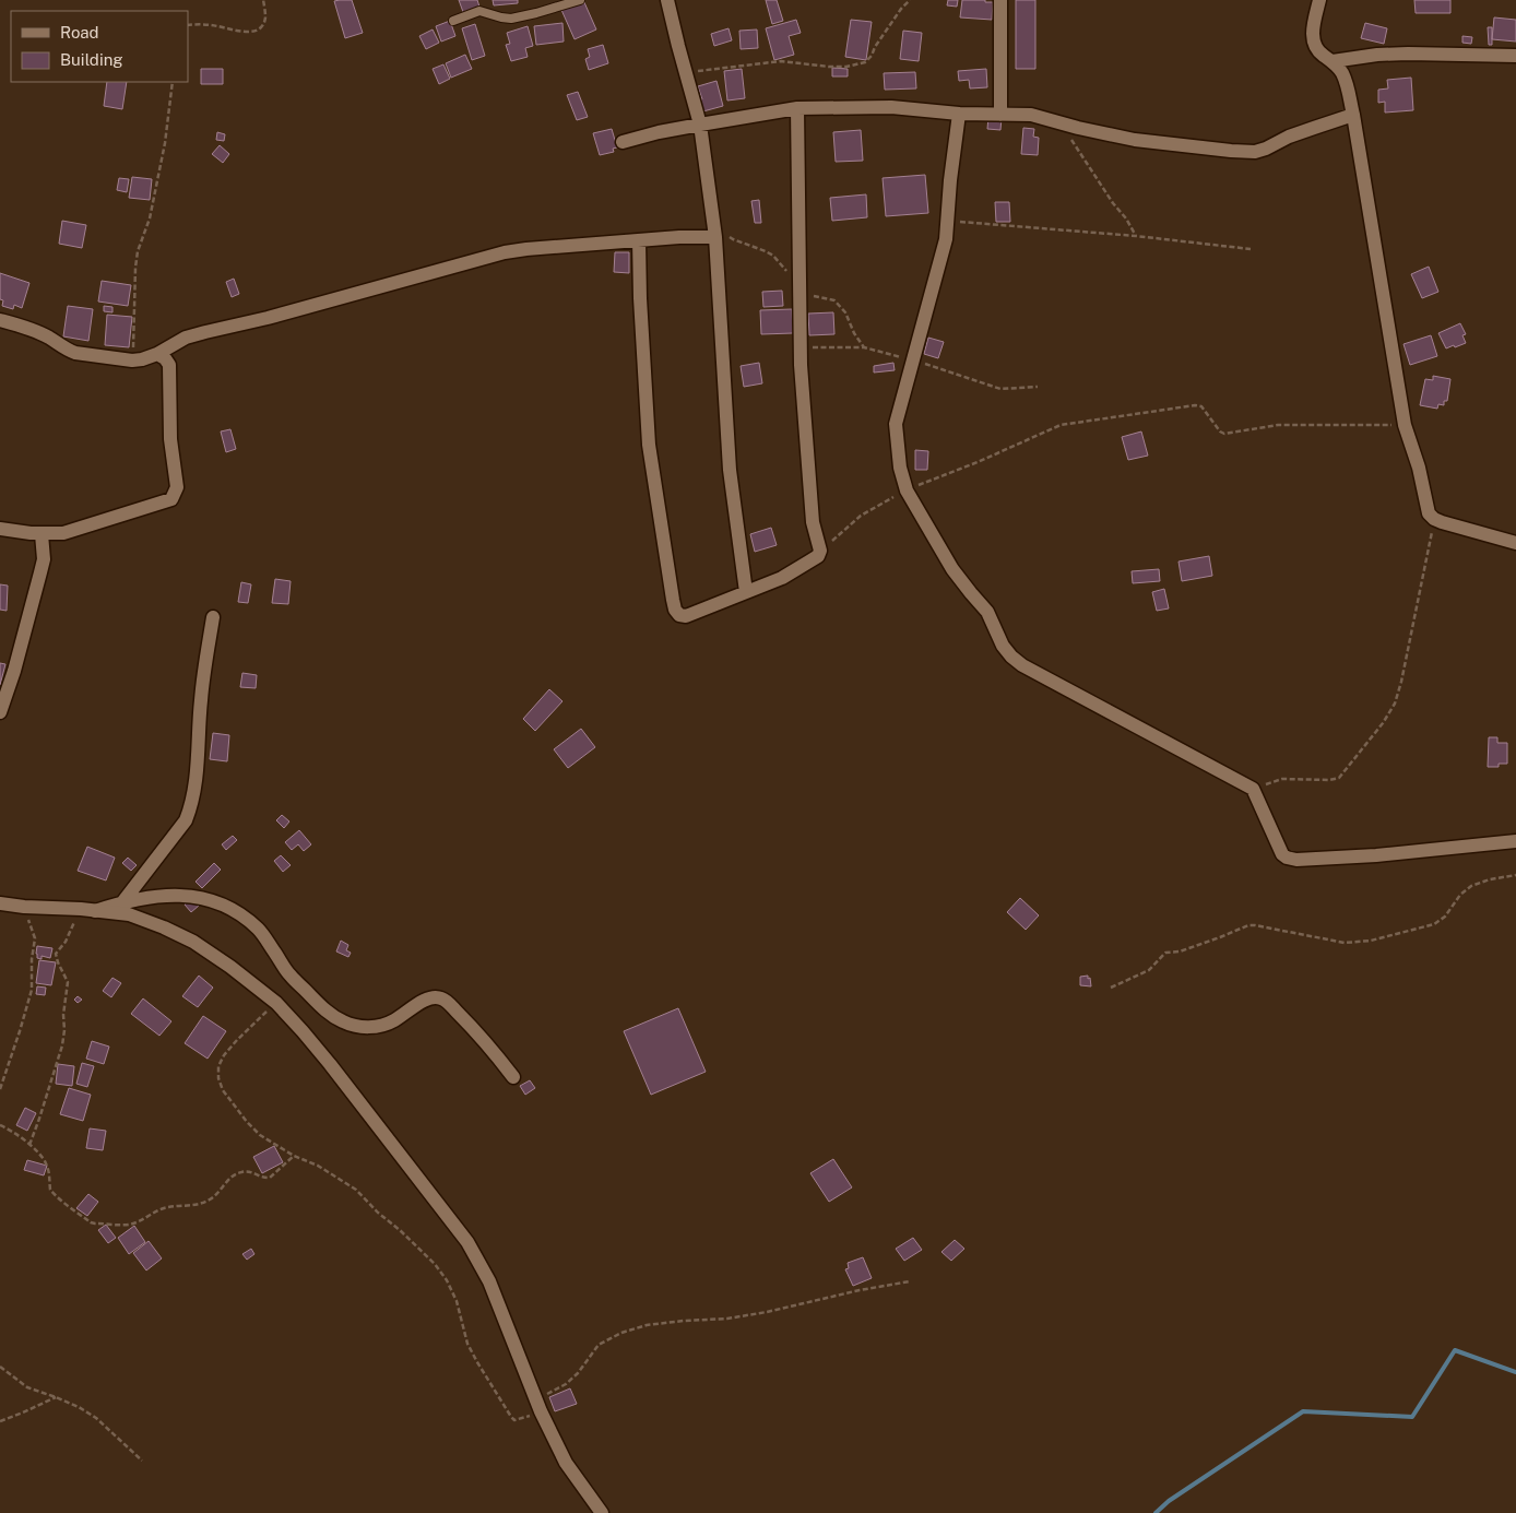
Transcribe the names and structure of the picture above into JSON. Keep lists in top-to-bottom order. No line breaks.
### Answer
{"legend":["Road","Building"]}
